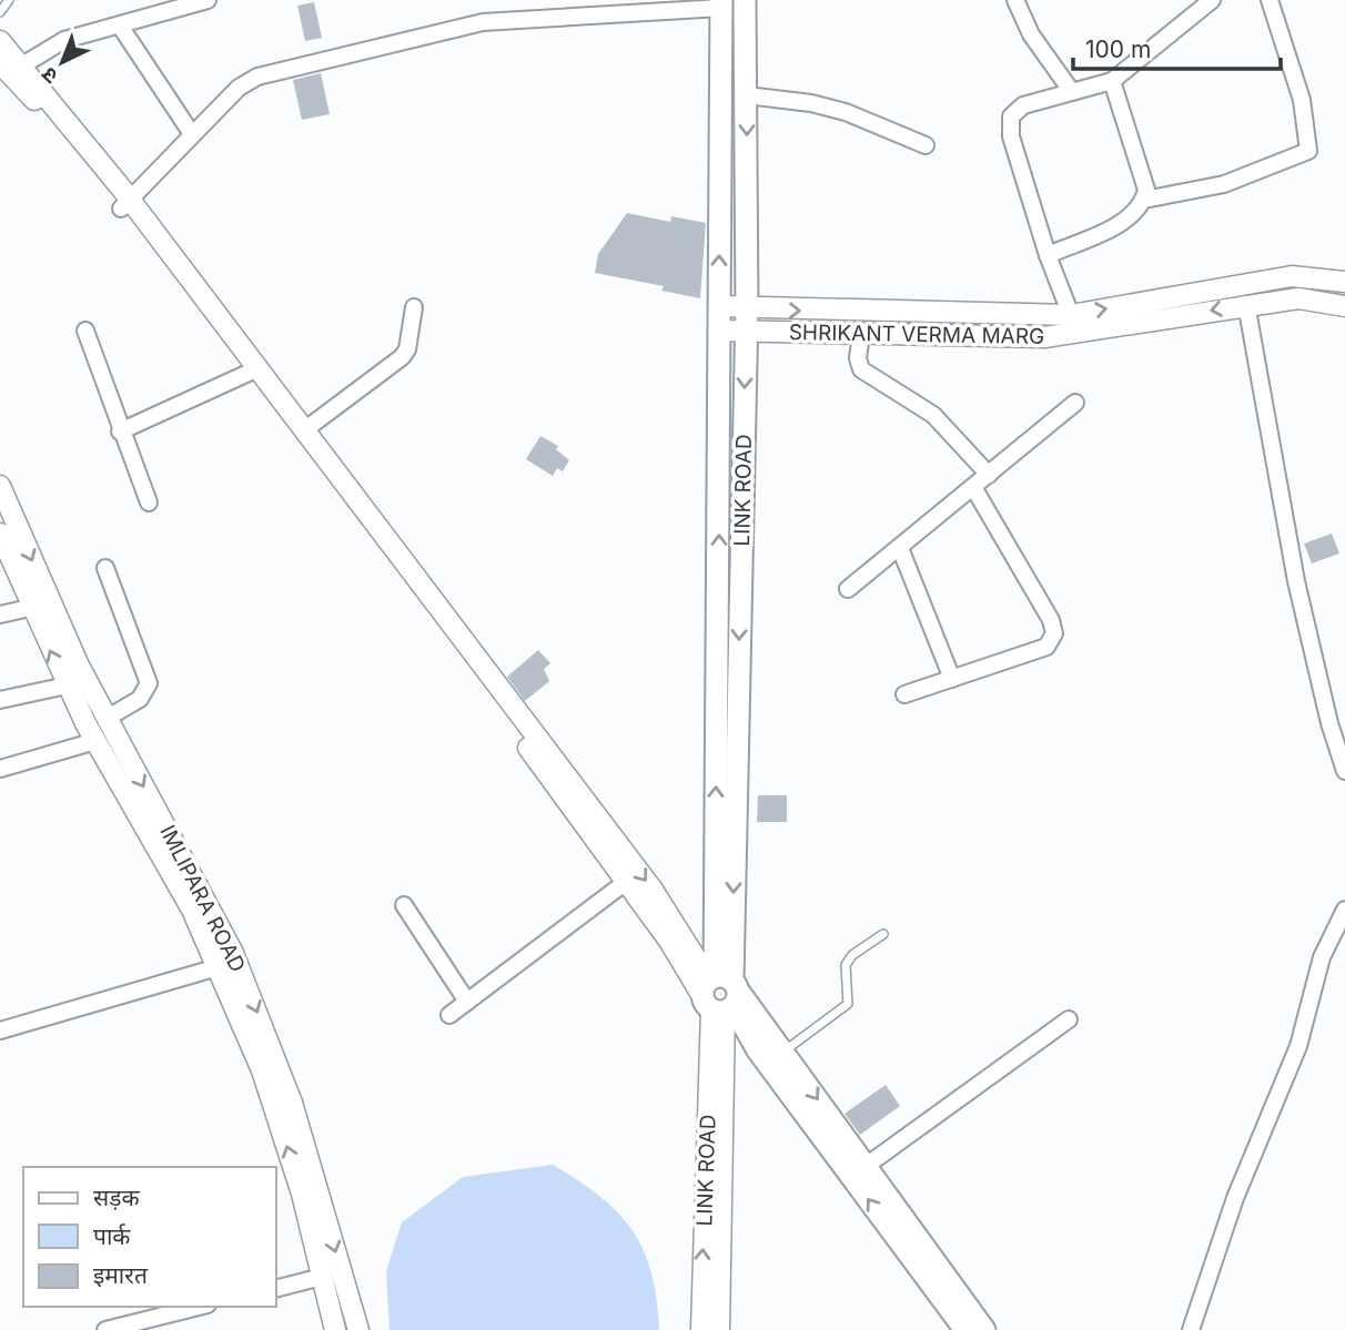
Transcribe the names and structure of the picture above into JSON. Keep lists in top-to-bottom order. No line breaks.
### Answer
{"streets":{"main road":["LINK ROAD"],"street":["SHRIKANT VERMA MARG","IMLIPARA ROAD"]},"crossings":[["SHRIKANT VERMA MARG","LINK ROAD"]],"legend":["सड़क","पार्क","इमारत"],"scale_bar":"100 m","north":"bottom left"}
